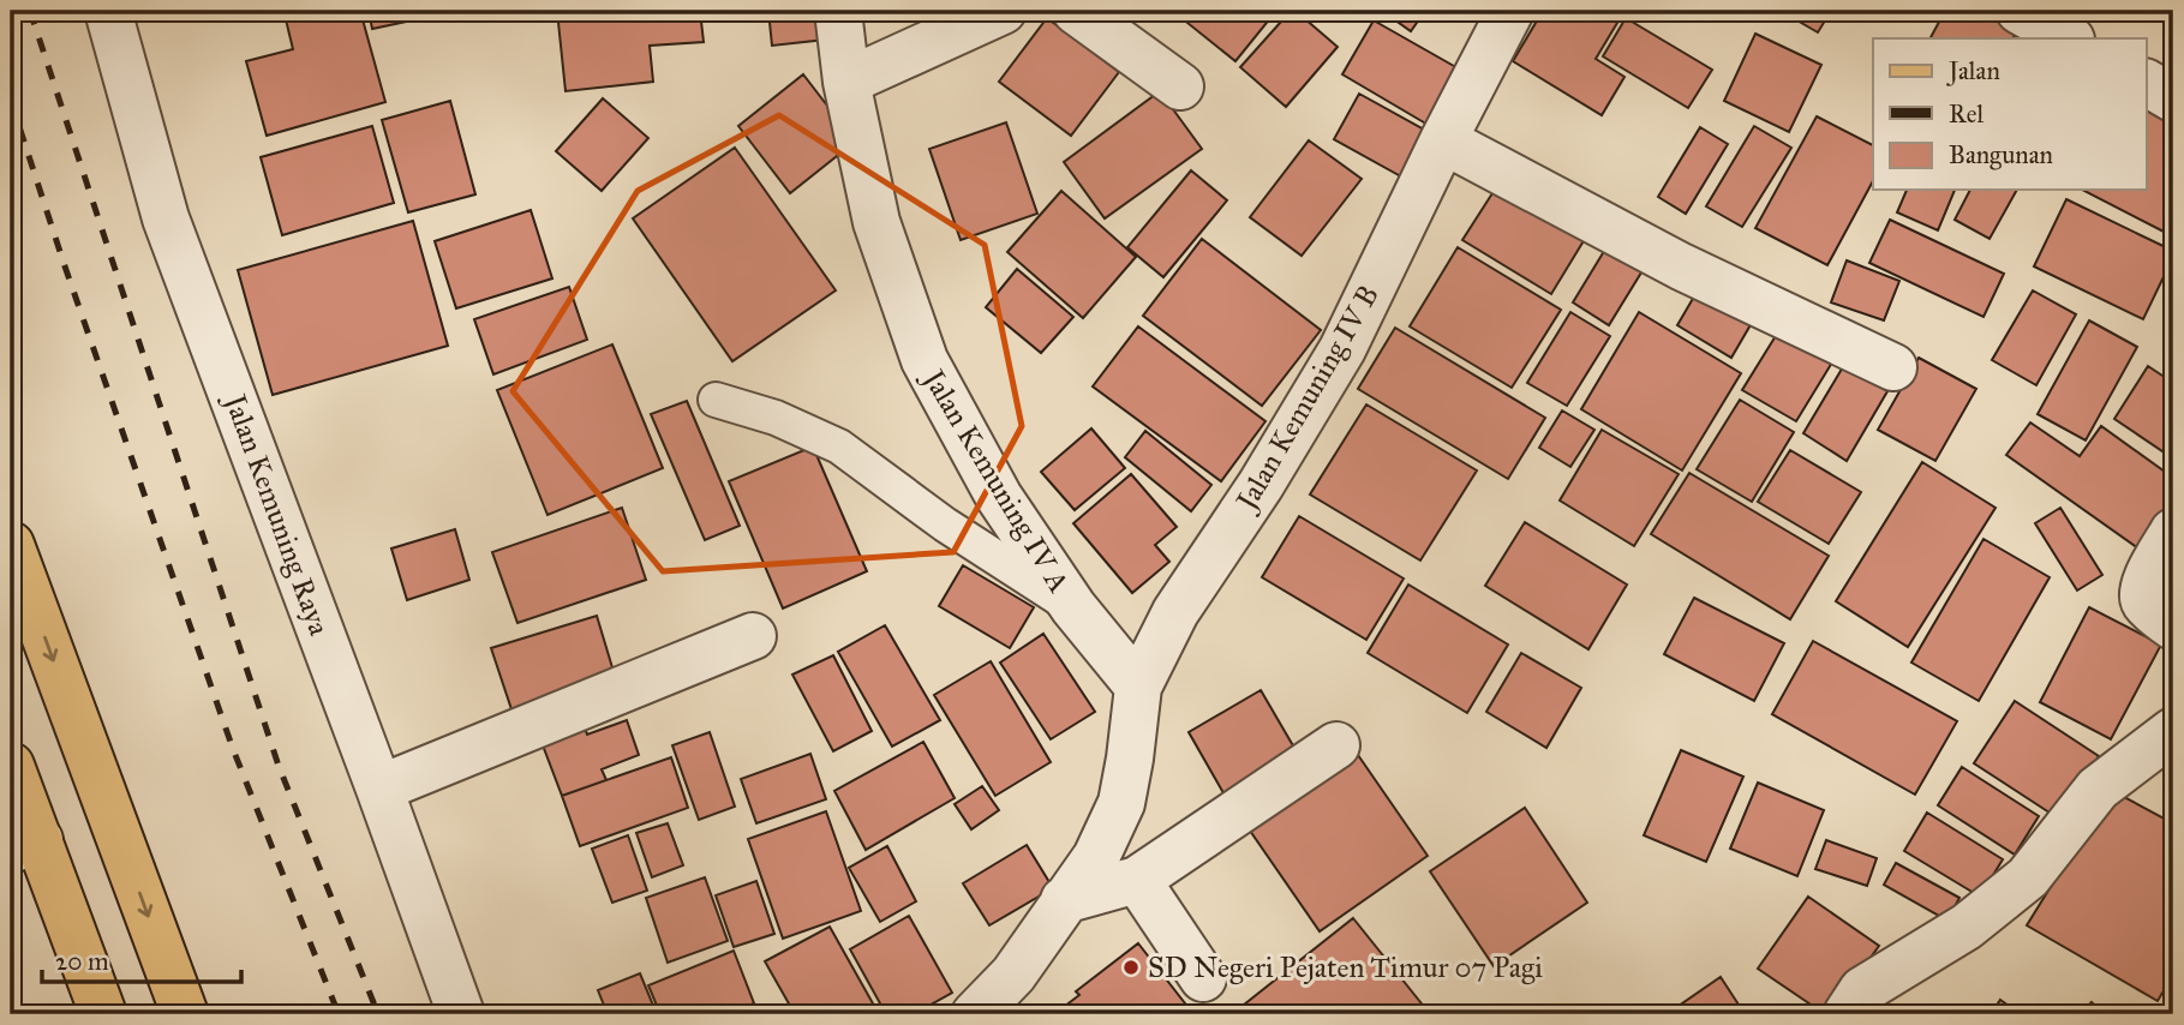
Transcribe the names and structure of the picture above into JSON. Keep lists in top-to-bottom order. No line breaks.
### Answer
{"streets":{"street":["Jalan Kemuning IV B","Jalan Kemuning IV A","Jalan Kemuning Raya"]},"crossings":[["Jalan Kemuning IV B","Jalan Kemuning IV A"]],"places":["SD Negeri Pejaten Timur 07 Pagi"],"legend":["Jalan","Rel","Bangunan"],"scale_bar":"20 m"}
